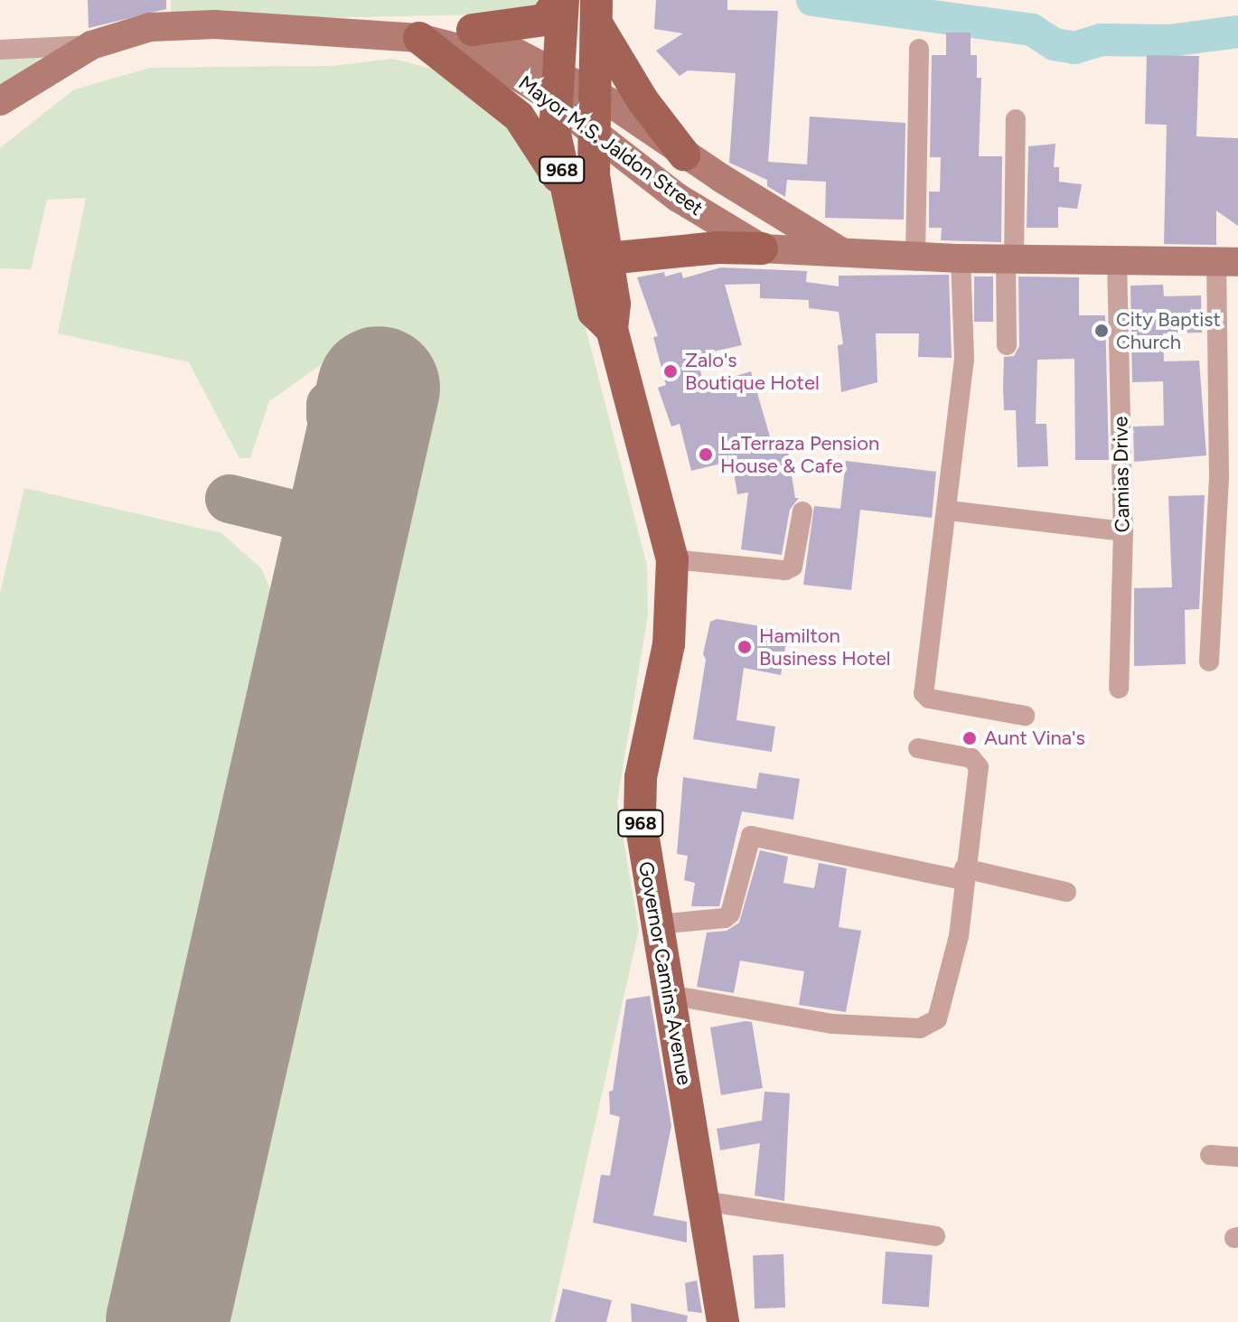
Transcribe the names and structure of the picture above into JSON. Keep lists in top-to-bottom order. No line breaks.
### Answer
{"streets":{"main road":["Mayor M.S. Jaldon Street","968","Governor Camins Avenue"],"street":["Camias Drive"]},"crossings":[["Mayor M.S. Jaldon Street","Camias Drive"],["Mayor M.S. Jaldon Street","Governor Camins Avenue"]],"places":["City Baptist Church","Zalo's Boutique Hotel","LaTerraza Pension House & Cafe","Hamilton Business Hotel","Aunt Vina's"]}
